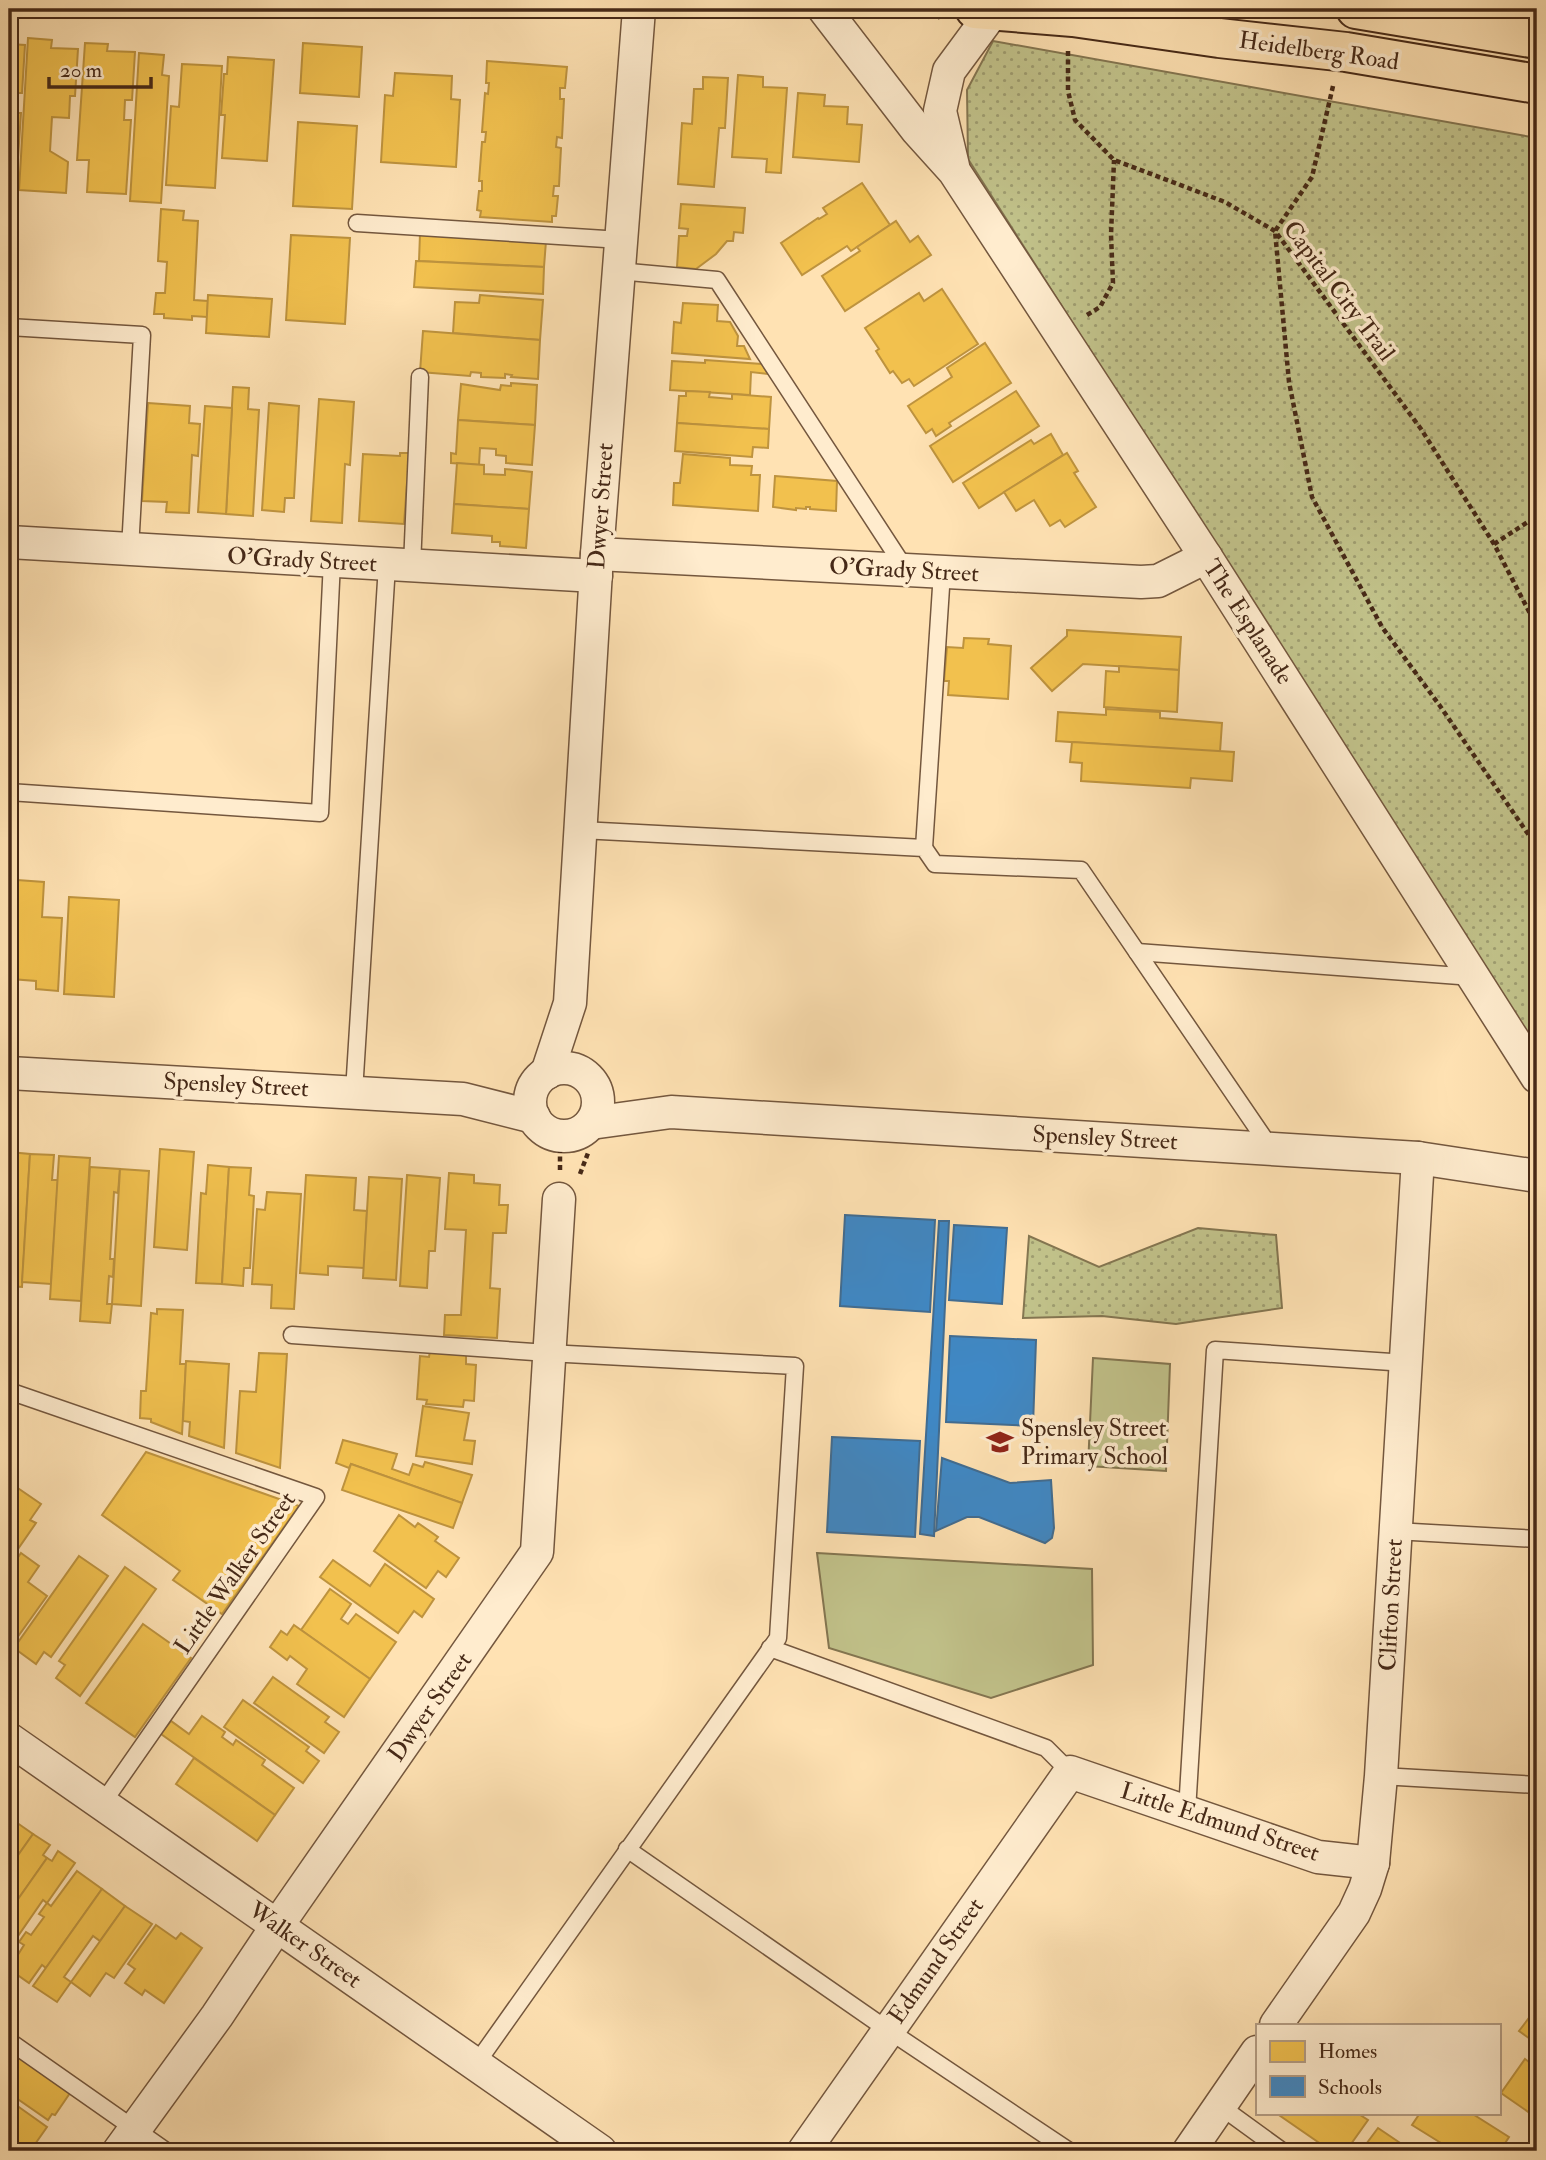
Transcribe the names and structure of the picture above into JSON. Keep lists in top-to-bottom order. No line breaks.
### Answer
{"streets":{"main road":["Heidelberg Road"],"street":["Dwyer Street","O'Grady Street","The Esplanade","Spensley Street","Clifton Street","Little Edmund Street","Walker Street","Edmund Street"],"lane":["Little Walker Street"],"path":["Capital City Trail"]},"crossings":[["Heidelberg Road","Capital City Trail"],["Heidelberg Road","The Esplanade"],["Dwyer Street","O'Grady Street"],["Dwyer Street","Spensley Street"],["Dwyer Street","Walker Street"],["O'Grady Street","The Esplanade"],["Spensley Street","Clifton Street"],["Little Walker Street","Walker Street"],["Clifton Street","Little Edmund Street"],["Little Edmund Street","Edmund Street"]],"places":{"school or university":["Spensley Street Primary School"]},"legend":["Homes","Schools"],"scale_bar":"20 m"}
